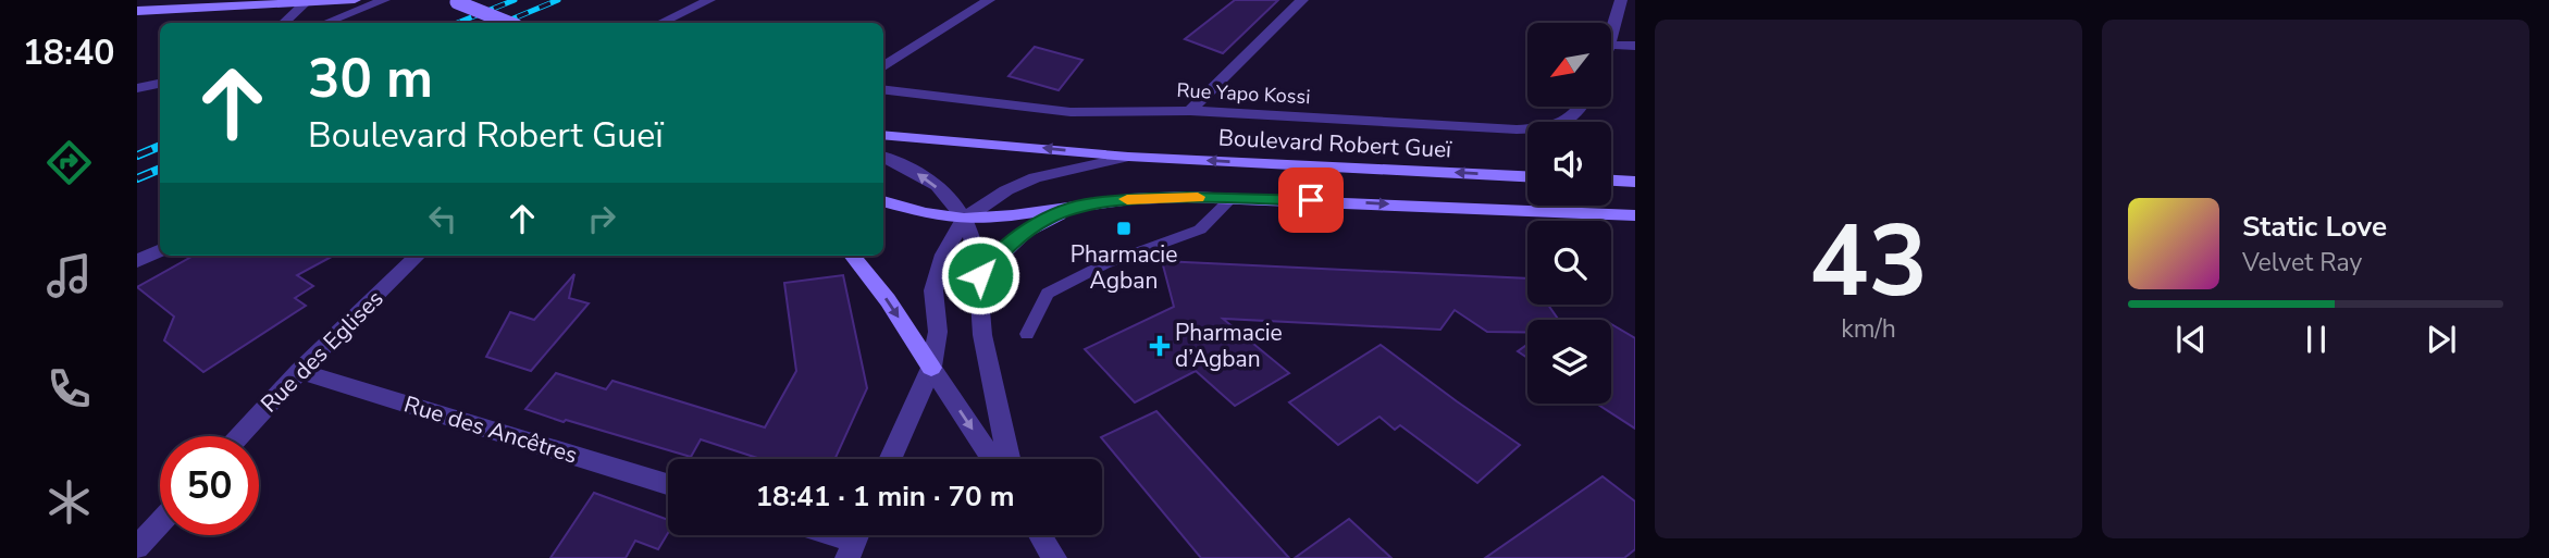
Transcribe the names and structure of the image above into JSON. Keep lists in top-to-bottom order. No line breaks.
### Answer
{"streets":{"main road":["Boulevard Robert Gueï"],"street":["Rue Yapo Kossi","Rue des Eglises","Rue des Ancêtres"]},"crossings":[["Rue des Eglises","Rue des Ancêtres"]],"places":{"transit":["Pharmacie Agban"],"health":["Pharmacie d’Agban"]},"north":"bottom left","page":{"tabs":"18:40","tile":["43","km/h"],"turn":["30 m","Boulevard Robert Gueï"],"song":["Static Love","Velvet Ray"],"limit":"50","trip":"18:41 · 1 min · 70 m"}}
